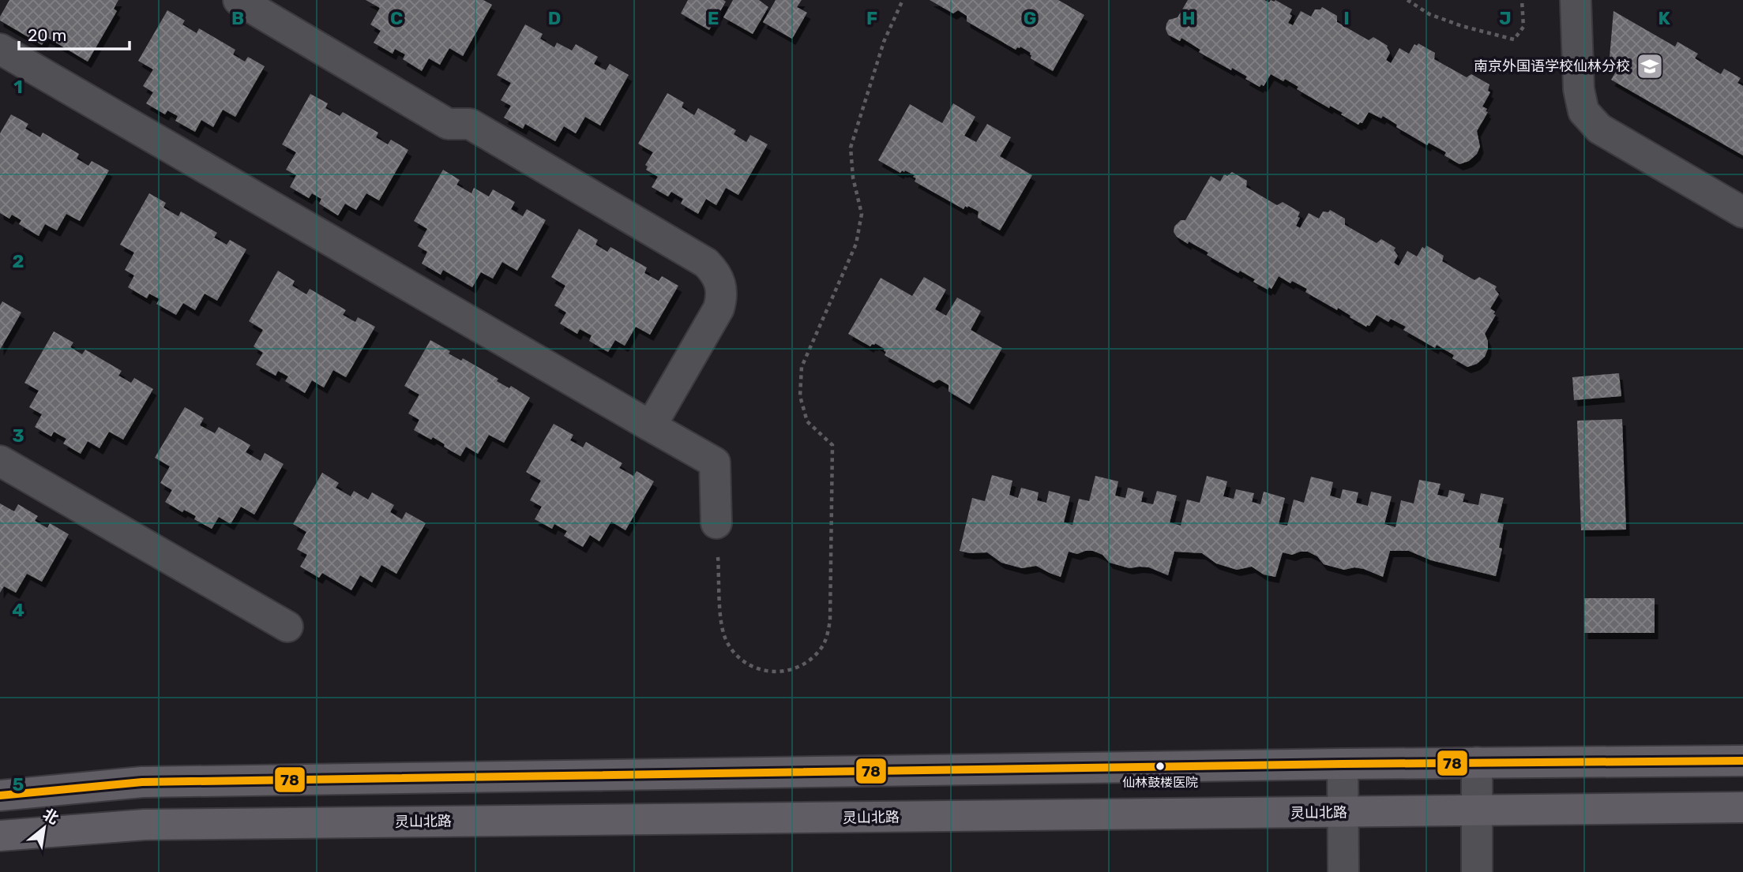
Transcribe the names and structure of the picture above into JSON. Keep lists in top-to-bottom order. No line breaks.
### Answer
{"streets":{"main road":["灵山北路"]},"places":{"school or university":["南京外国语学校仙林分校"],"other":["仙林鼓楼医院"]},"lines":["transit line 78"],"scale_bar":"20 m","north":"top right","grid":{"columns":["B","C","D","E","F","G","H","I","J","K"],"rows":["1","2","3","4","5"]}}
